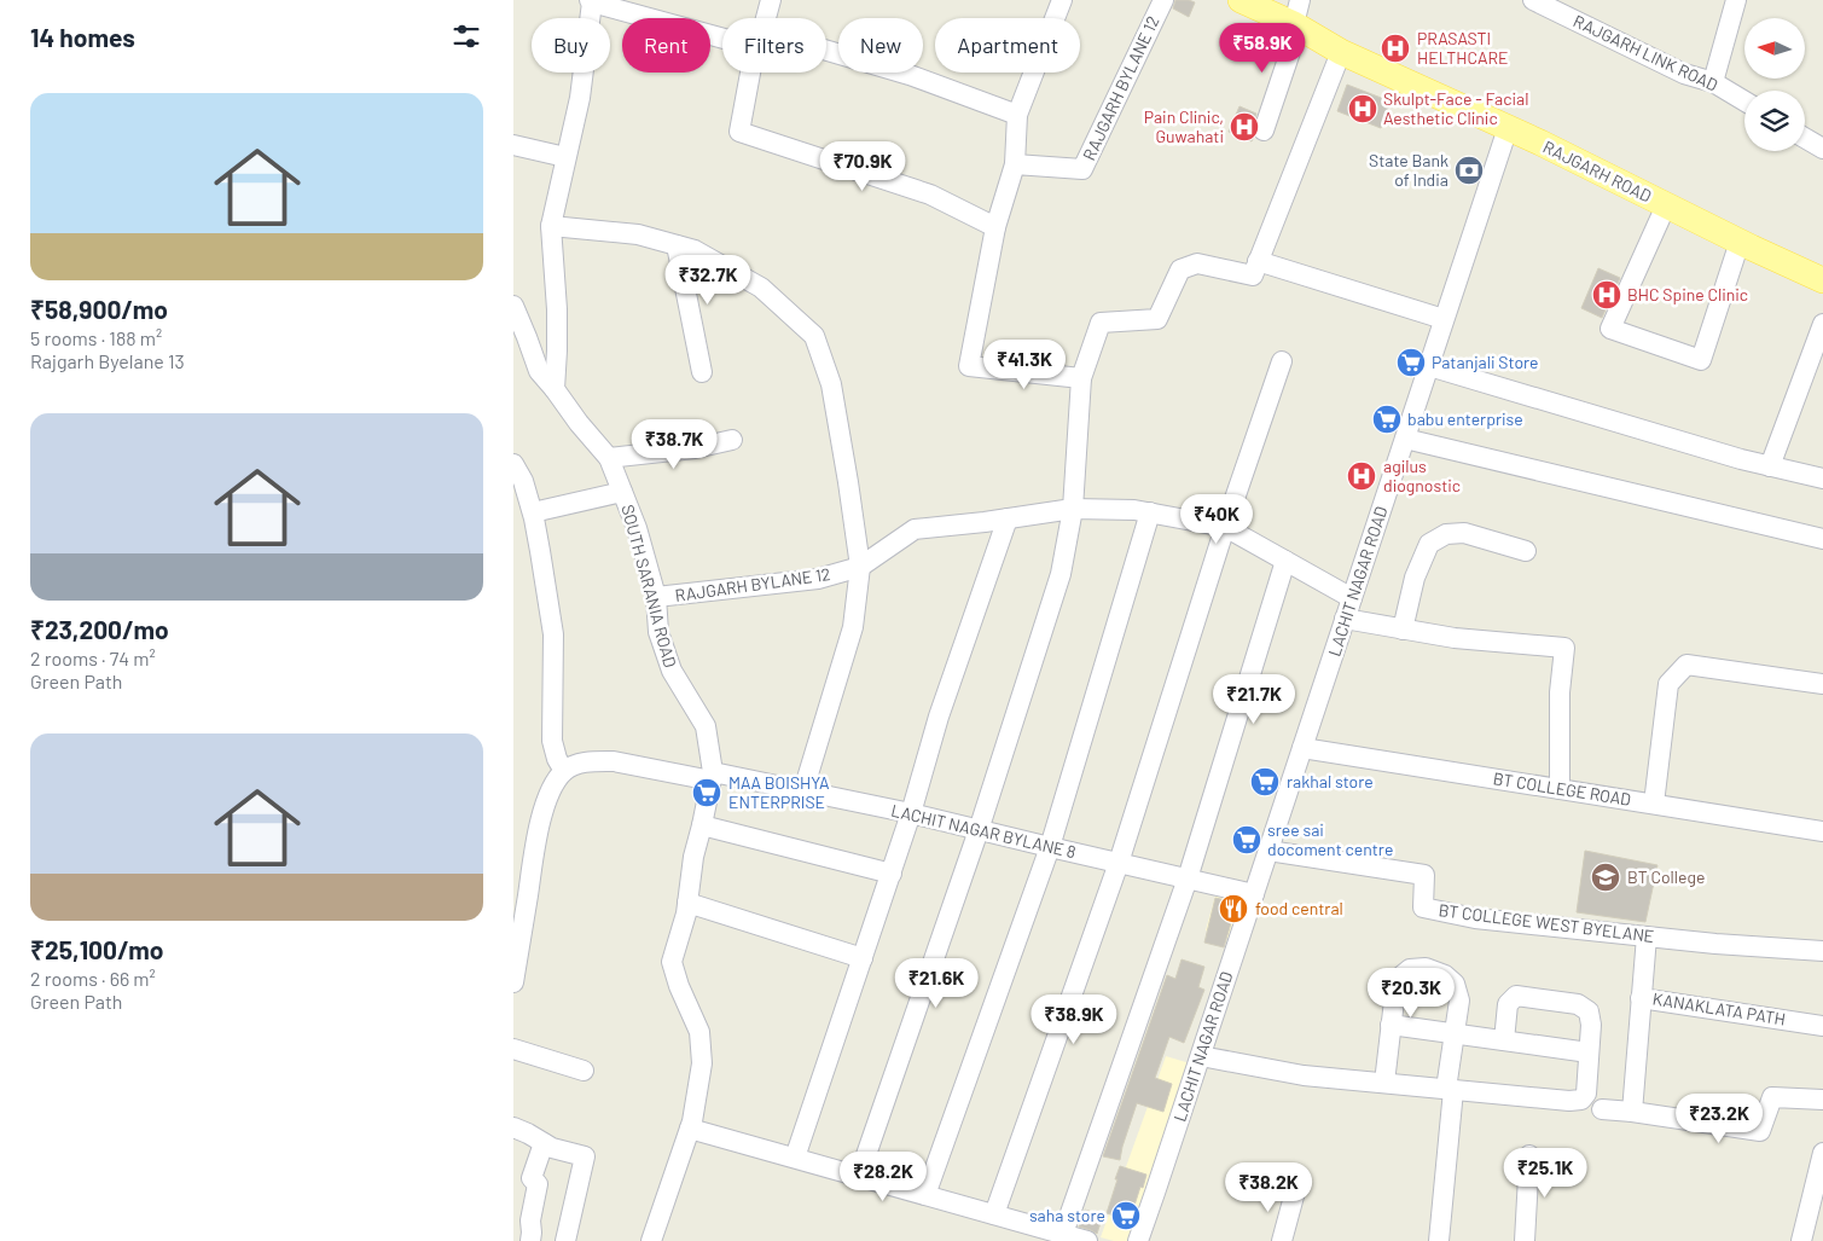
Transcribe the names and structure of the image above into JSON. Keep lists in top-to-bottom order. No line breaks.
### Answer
{"streets":{"main road":["RAJGARH ROAD"],"street":["RAJGARH LINK ROAD","RAJGARH BYLANE 12","LACHIT NAGAR ROAD","SOUTH SARANIA ROAD","BT COLLEGE ROAD","LACHIT NAGAR BYLANE 8","BT COLLEGE WEST BYELANE","KANAKLATA PATH"]},"crossings":[["RAJGARH BYLANE 12","LACHIT NAGAR ROAD"],["RAJGARH BYLANE 12","SOUTH SARANIA ROAD"],["RAJGARH ROAD","LACHIT NAGAR ROAD"],["LACHIT NAGAR ROAD","BT COLLEGE ROAD"],["LACHIT NAGAR ROAD","LACHIT NAGAR BYLANE 8"],["LACHIT NAGAR ROAD","BT COLLEGE WEST BYELANE"],["SOUTH SARANIA ROAD","LACHIT NAGAR BYLANE 8"],["BT COLLEGE WEST BYELANE","KANAKLATA PATH"]],"places":{"hospital":["PRASASTI HELTHCARE","Skulpt-Face - Facial Aesthetic Clinic","Pain Clinic, Guwahati","BHC Spine Clinic","agilus diognostic"],"bank":["State Bank of India"],"supermarket":["Patanjali Store","babu enterprise","rakhal store","MAA BOISHYA ENTERPRISE","sree sai docoment centre","saha store"],"school or university":["BT College"],"restaurant":["food central"]},"north":"left","page":{"heading":"14 homes","chip":["Buy","Rent","Filters","New","Apartment"],"price":["₹58.9K","₹70.9K","₹32.7K","₹41.3K","₹38.7K","₹40K","₹21.7K","₹21.6K","₹20.3K","₹38.9K","₹23.2K","₹25.1K","₹28.2K","₹38.2K"],"list":[{"name":"₹58,900/mo","note":"5 rooms · 188 m² · Rajgarh Byelane 13"},{"name":"₹23,200/mo","note":"2 rooms · 74 m² · Green Path"},{"name":"₹25,100/mo","note":"2 rooms · 66 m² · Green Path"}]}}
